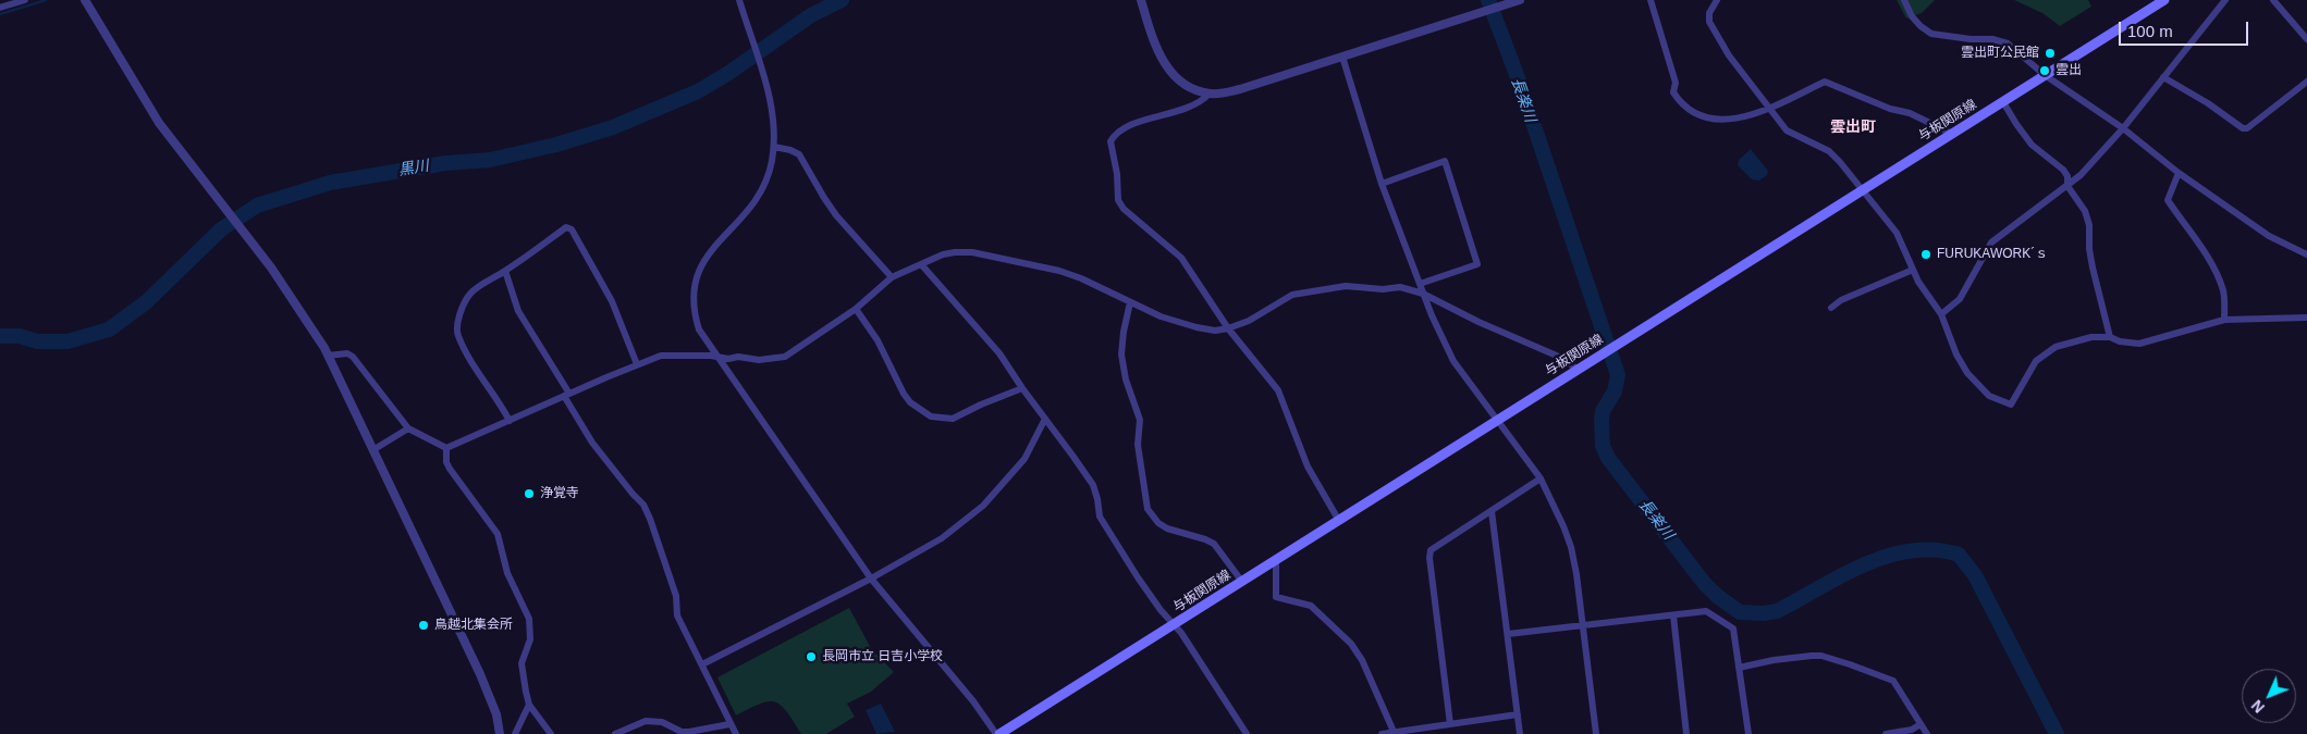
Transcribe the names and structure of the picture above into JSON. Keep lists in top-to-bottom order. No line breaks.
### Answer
{"streets":{"main road":["与板関原線"]},"districts":["雲出町"],"water":["長楽川","黒川"],"places":["雲出町公民館","雲出","FURUKAWORK´ｓ","浄覚寺","鳥越北集会所","長岡市立 日吉小学校"],"scale_bar":"100 m","north":"bottom left"}
